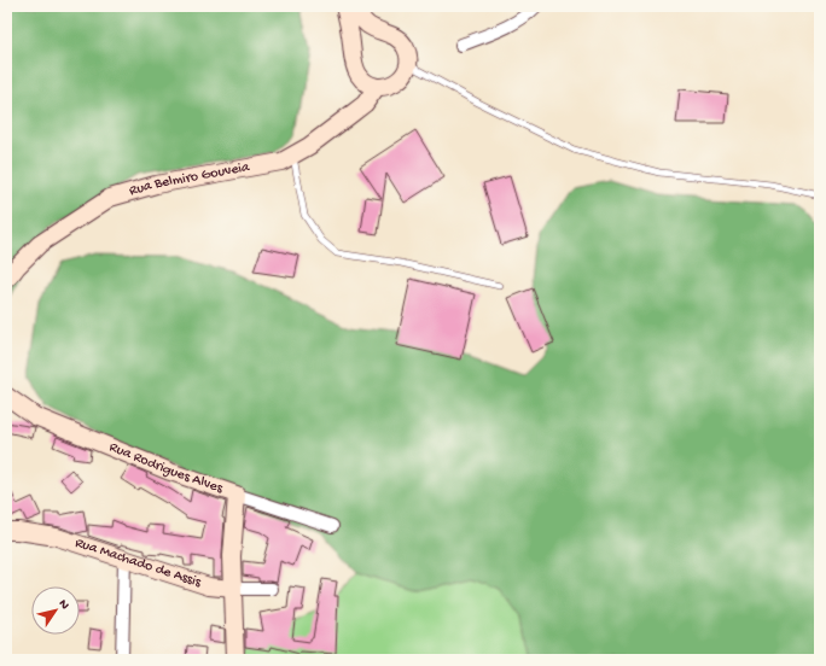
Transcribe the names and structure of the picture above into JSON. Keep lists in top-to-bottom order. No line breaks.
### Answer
{"streets":{"street":["Rua Belmiro Gouveia","Rua Rodrigues Alves","Rua Machado de Assis"]},"north":"top right"}
